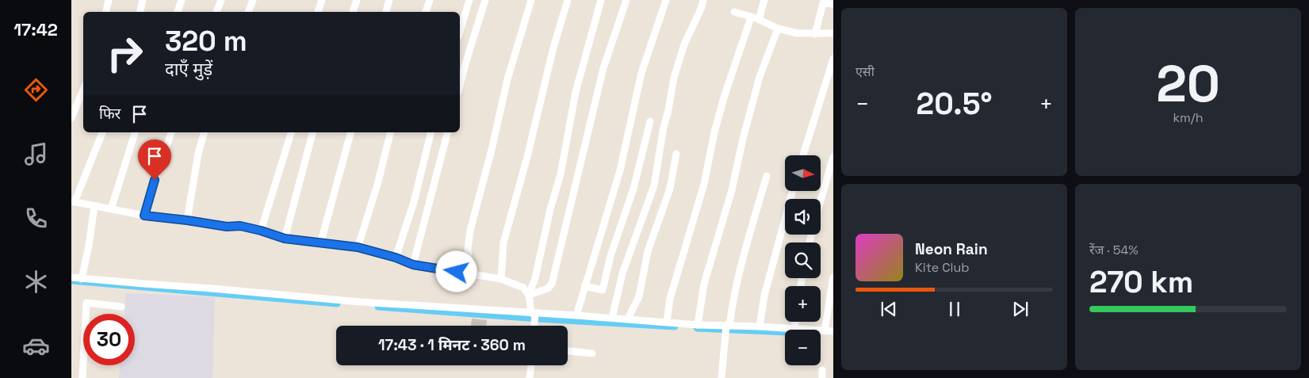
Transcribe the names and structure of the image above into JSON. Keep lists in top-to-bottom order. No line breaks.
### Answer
{"north":"right","page":{"tabs":"17:42","tile":["एसी",["20","km/h"],["रेंज · 54%","270 km"]],"turn":["320 m","दाएँ मुड़ें"],"heat":["−","20.5°","+"],"then":"फिर","map_buttons":["+","−"],"song":["Neon Rain","Kite Club"],"limit":"30","trip":"17:43 · 1 मिनट · 360 m"}}
